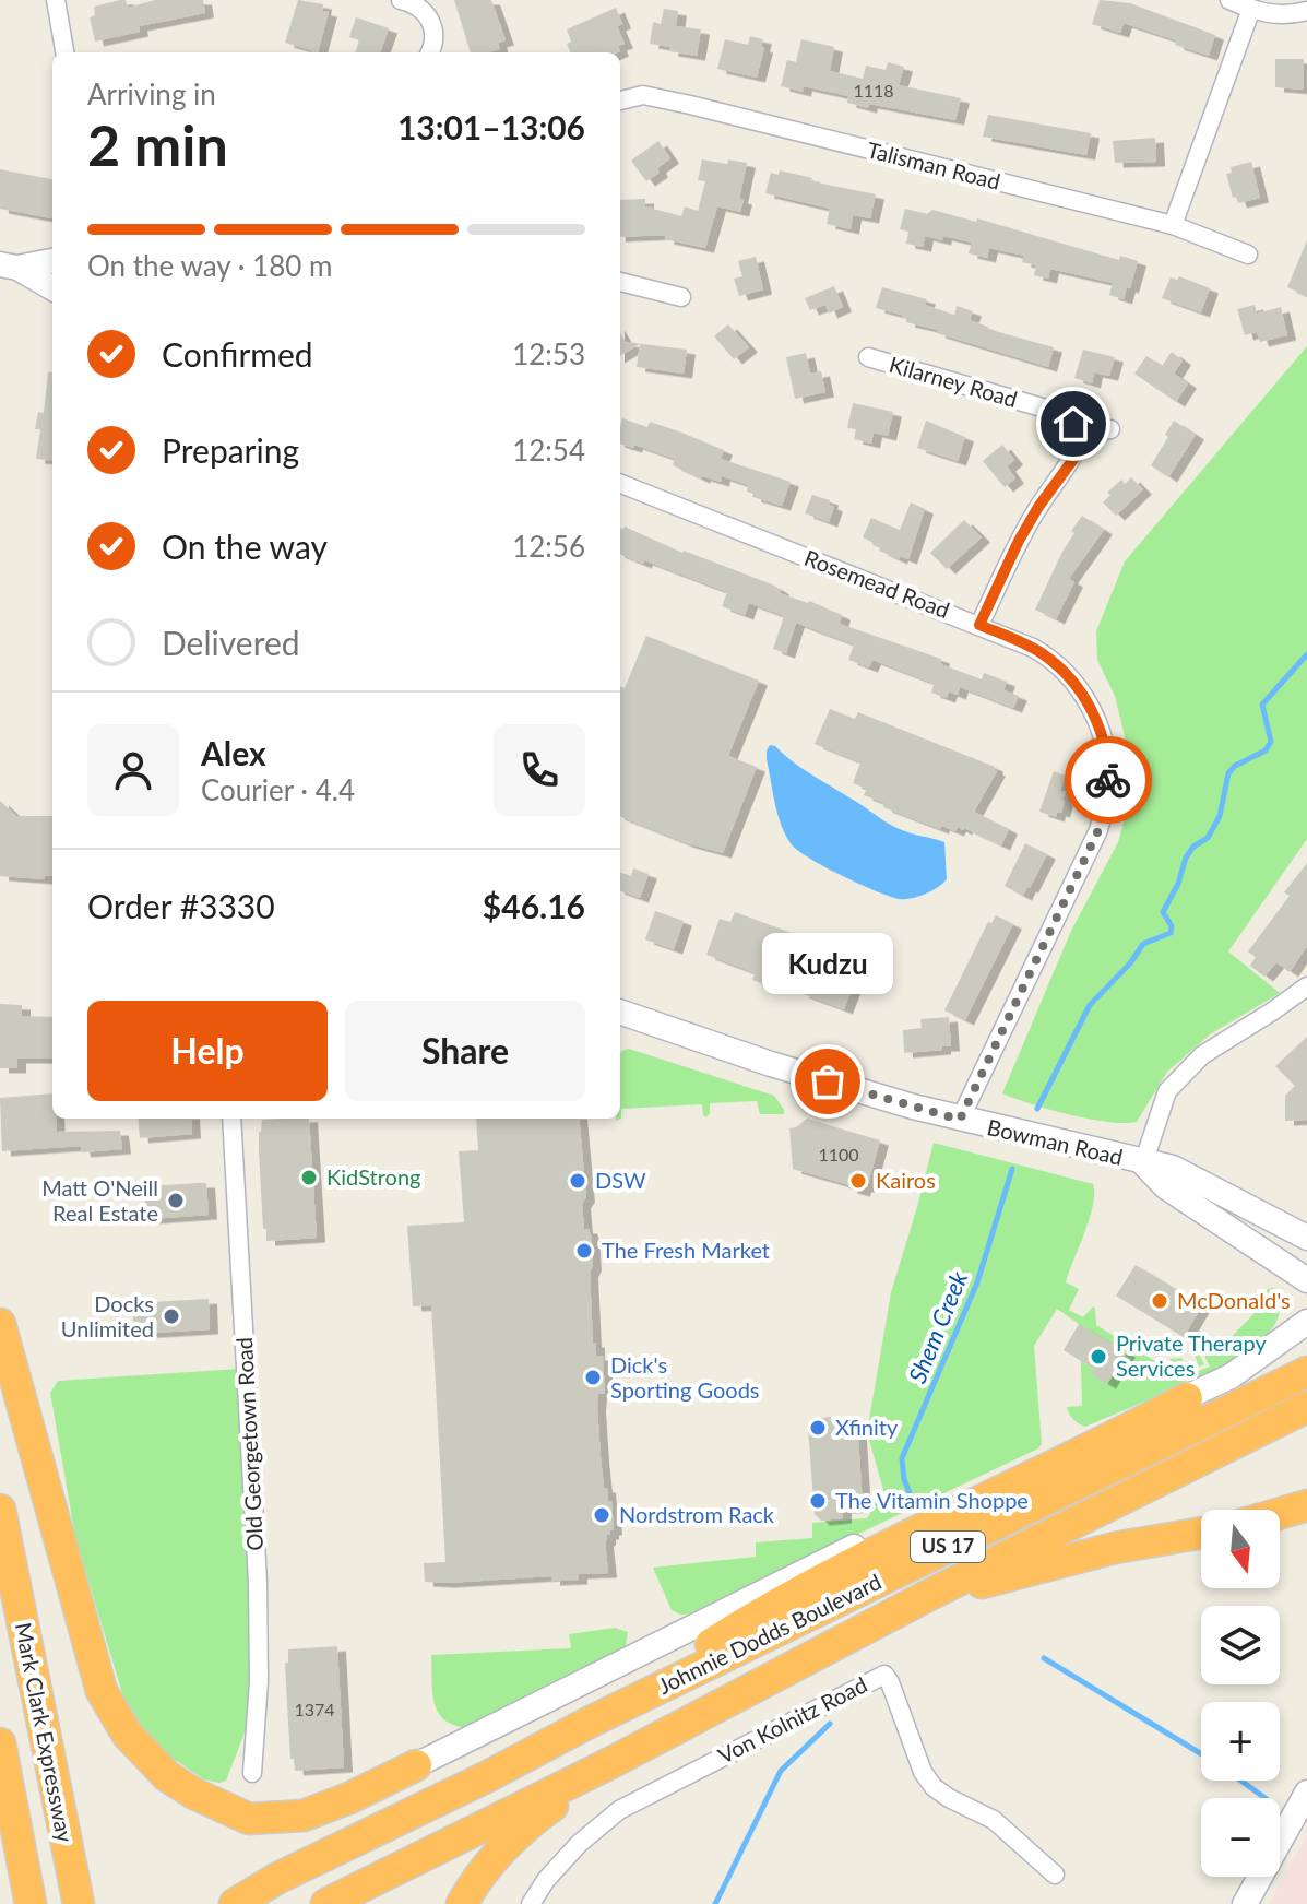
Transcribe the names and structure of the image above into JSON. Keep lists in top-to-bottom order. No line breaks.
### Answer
{"streets":{"highway":["US 17","Johnnie Dodds Boulevard","Mark Clark Expressway"],"main road":["Bowman Road"],"street":["Talisman Road","Kilarney Road","Rosemead Road","Old Georgetown Road","Von Kolnitz Road"]},"crossings":[["Rosemead Road","Bowman Road"]],"water":["Shem Creek"],"places":["Kudzu","KidStrong","DSW","Kairos","Matt O'Neill Real Estate","The Fresh Market","McDonald's","Docks Unlimited","Private Therapy Services","Dick's Sporting Goods","Xfinity","The Vitamin Shoppe","Nordstrom Rack"],"house_numbers":["1118","1100","1374"],"north":"bottom","page":{"heading":["2 min","Arriving in","13:01–13:06"],"panel":["Alex","Courier · 4.4","Order #3330","$46.16"],"bar":"On the way · 180 m","list":[["Confirmed","12:53"],["Preparing","12:54"],["On the way","12:56"],"Delivered"],"bubble":"Kudzu","buttons":["Help","Share"],"map_buttons":["+","−"]}}
